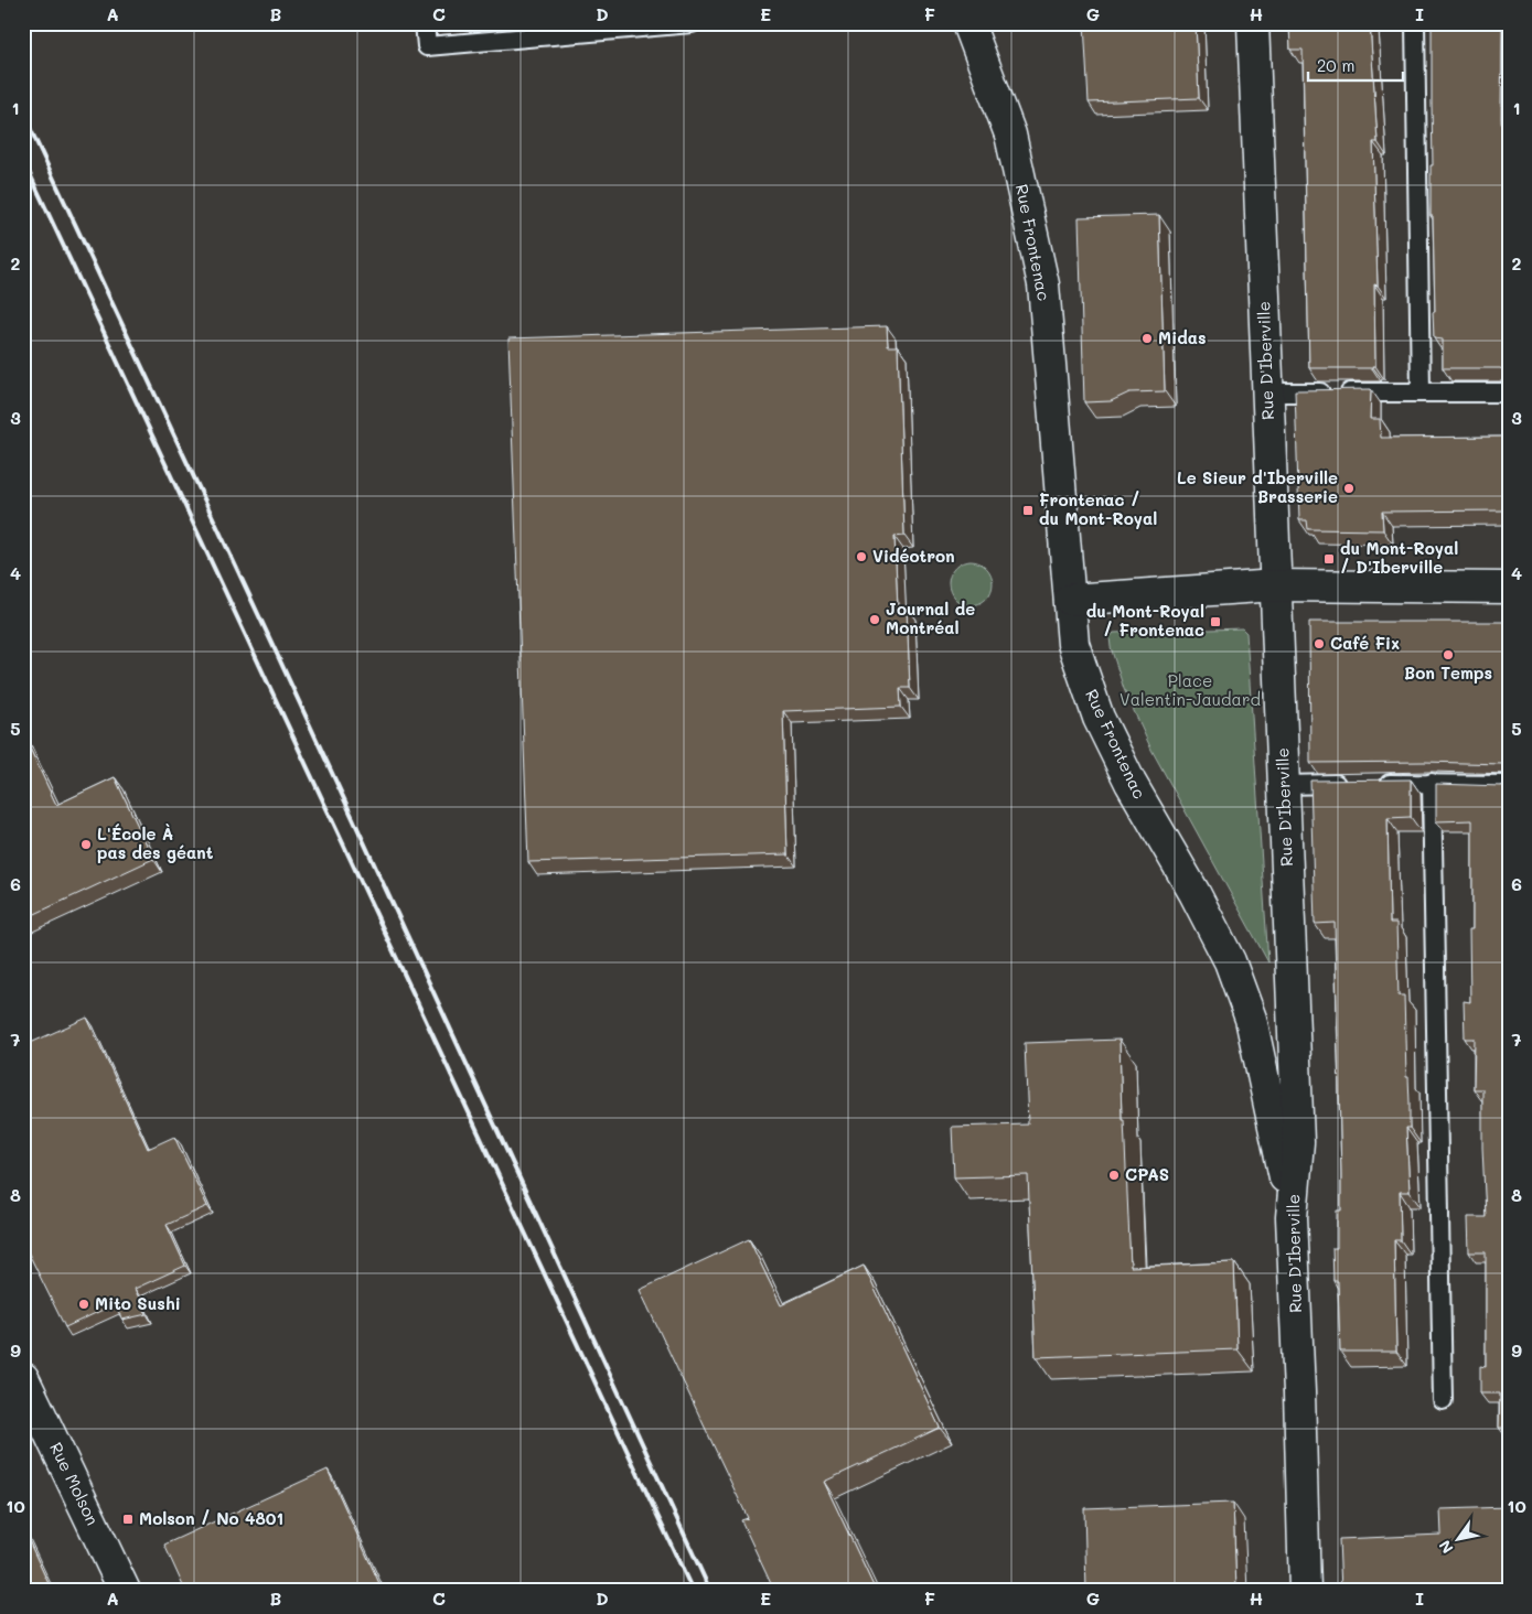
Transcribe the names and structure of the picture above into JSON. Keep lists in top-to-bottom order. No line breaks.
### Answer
{"streets":{"main road":["Rue Frontenac","Rue D'Iberville","Rue Molson"]},"crossings":[["Rue Frontenac","Rue D'Iberville"]],"parks":["Place Valentin-Jaudard"],"places":{"other":["Midas","Le Sieur d'Iberville Brasserie","Vidéotron","Journal de Montréal","Café Fix","Bon Temps","L'École À pas des géant","CPAS","Mito Sushi"],"transit":["Frontenac / du Mont-Royal","du Mont-Royal / D'Iberville","du Mont-Royal / Frontenac","Molson / No 4801"]},"scale_bar":"20 m","north":"bottom left","grid":{"columns":["A","B","C","D","E","F","G","H","I"],"rows":["1","2","3","4","5","6","7","8","9","10"]}}
